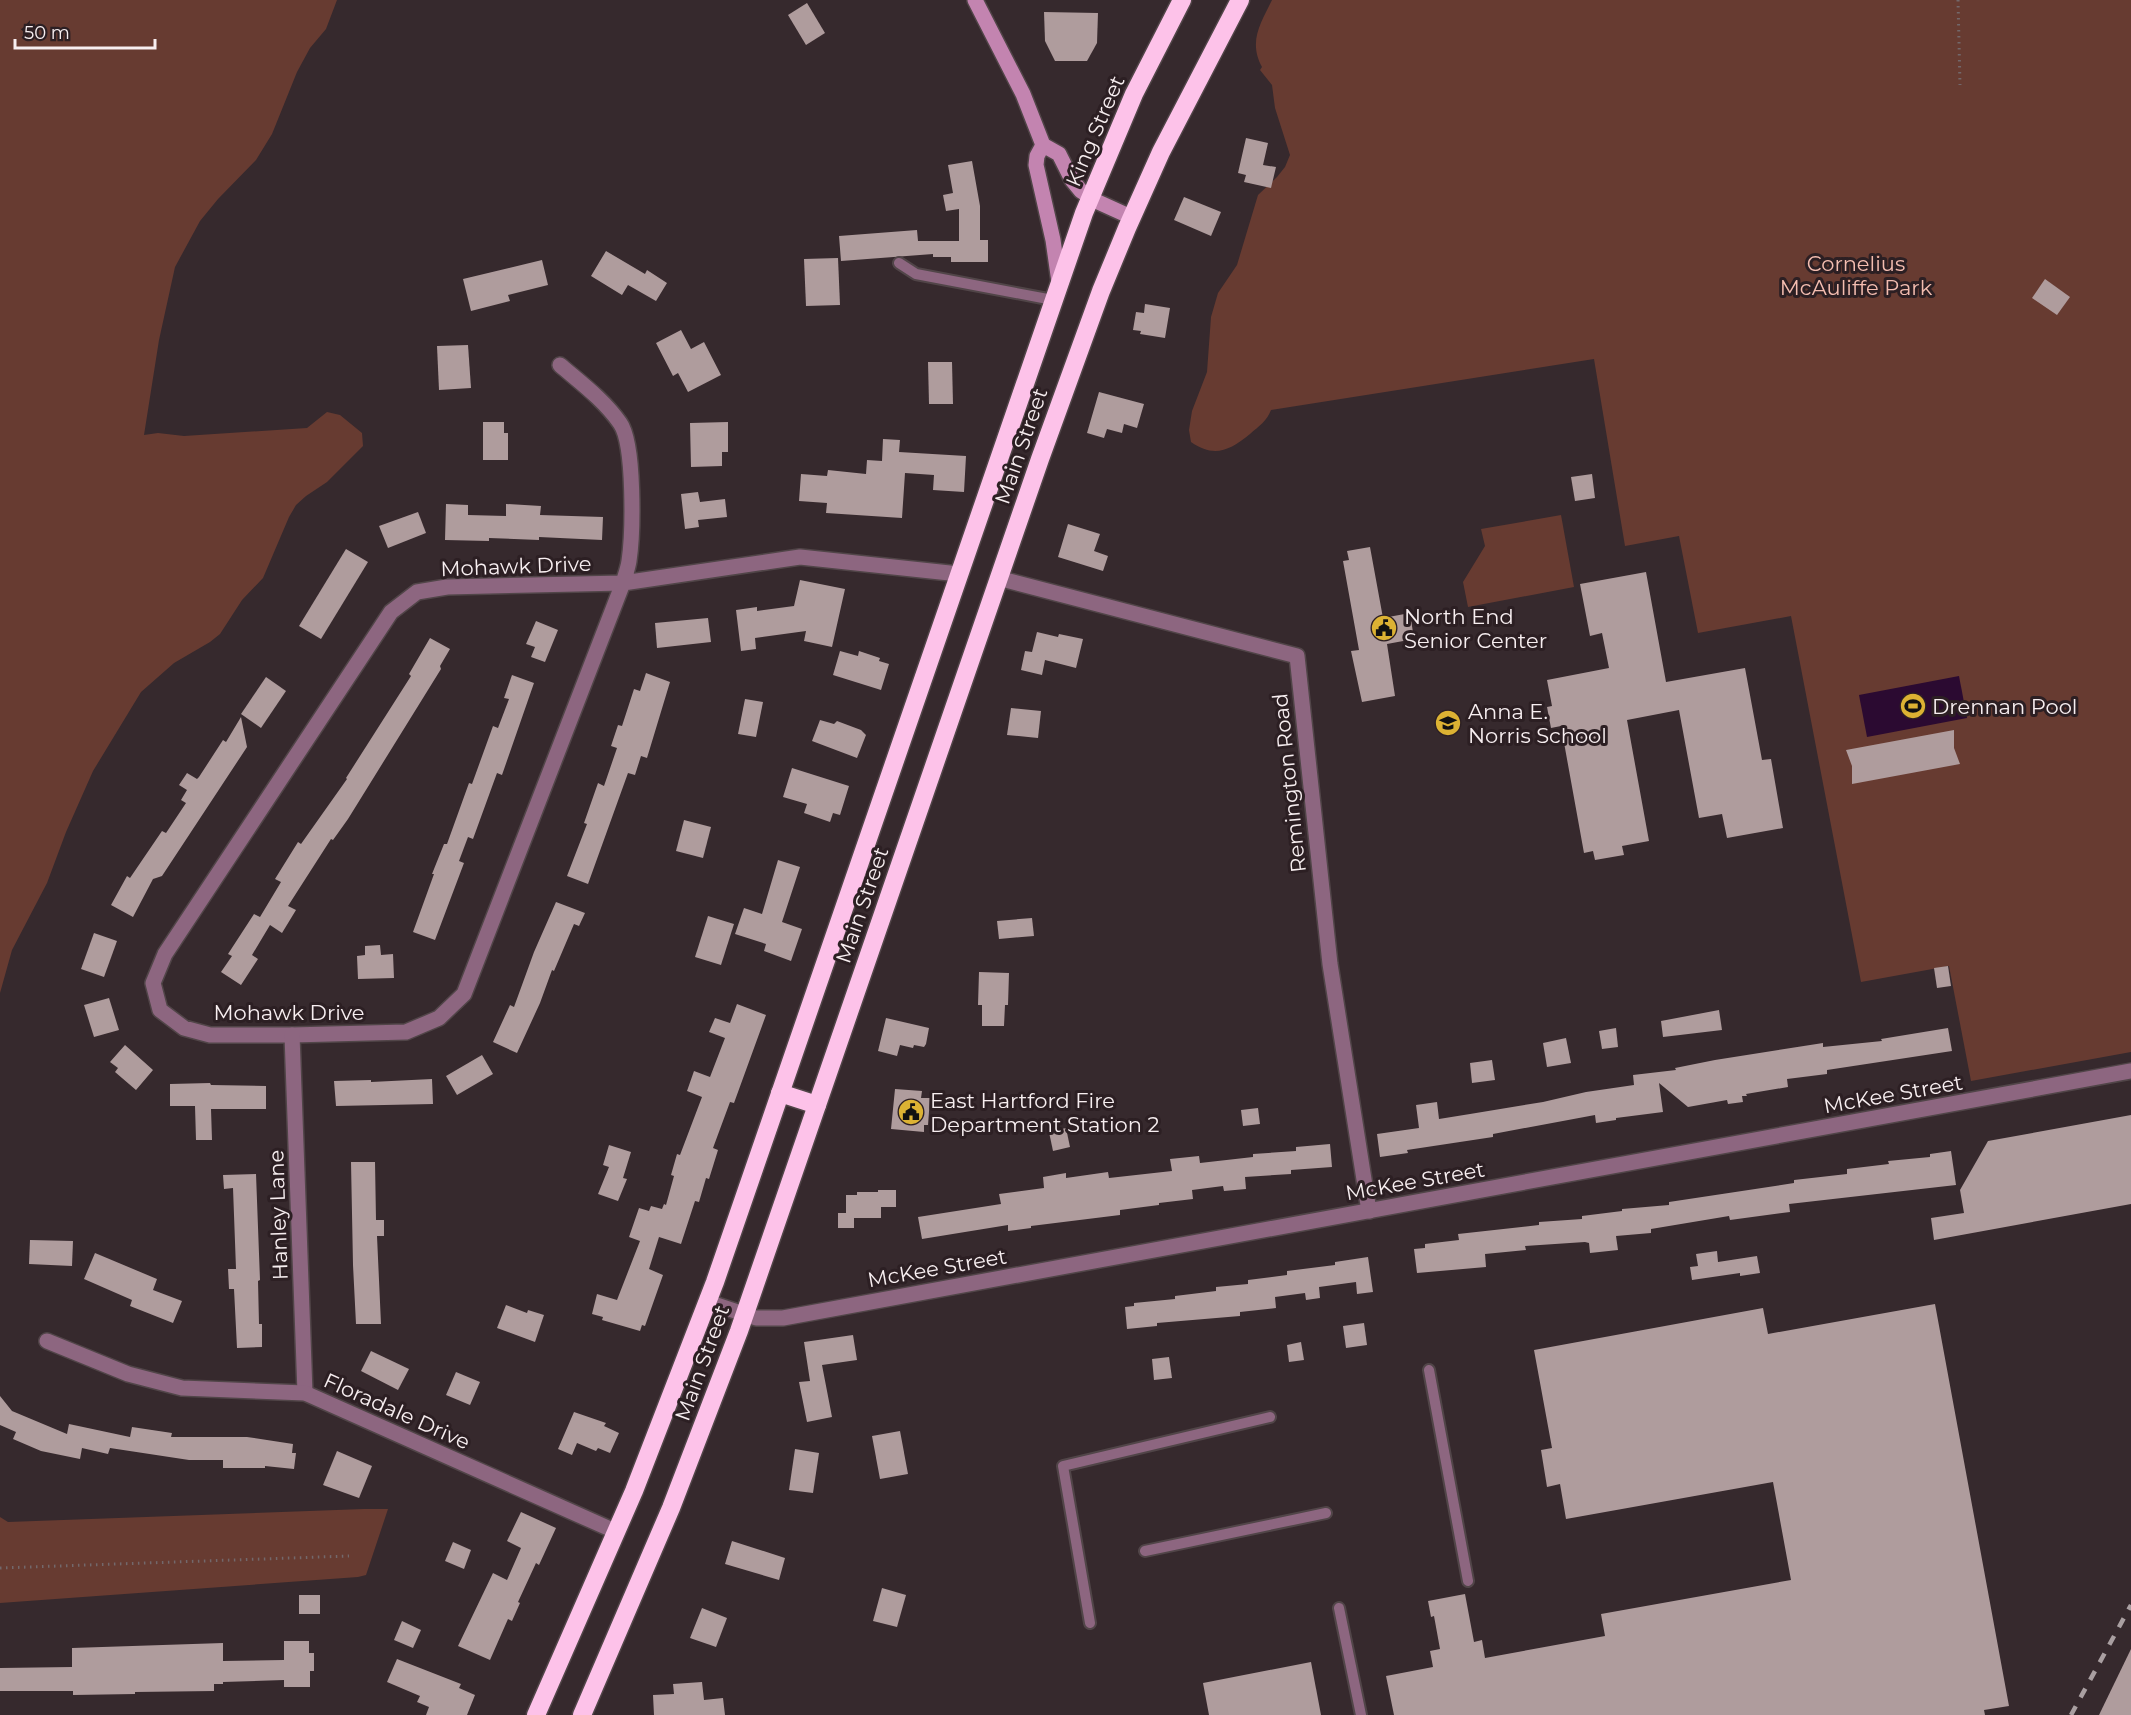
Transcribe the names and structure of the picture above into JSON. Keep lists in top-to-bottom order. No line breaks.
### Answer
{"streets":{"highway":["King Street","Main Street"],"street":["Mohawk Drive","Remington Road","McKee Street","Hanley Lane","Floradale Drive"]},"crossings":[["King Street","Main Street"],["Main Street","Mohawk Drive"],["Main Street","Remington Road"],["Main Street","McKee Street"],["Main Street","Floradale Drive"],["Mohawk Drive","Hanley Lane"],["Remington Road","McKee Street"],["Hanley Lane","Floradale Drive"]],"parks":["Cornelius McAuliffe Park"],"places":{"public building":["North End Senior Center","East Hartford Fire Department Station 2"],"sports":["Drennan Pool"],"school or university":["Anna E. Norris School"]},"scale_bar":"50 m"}
